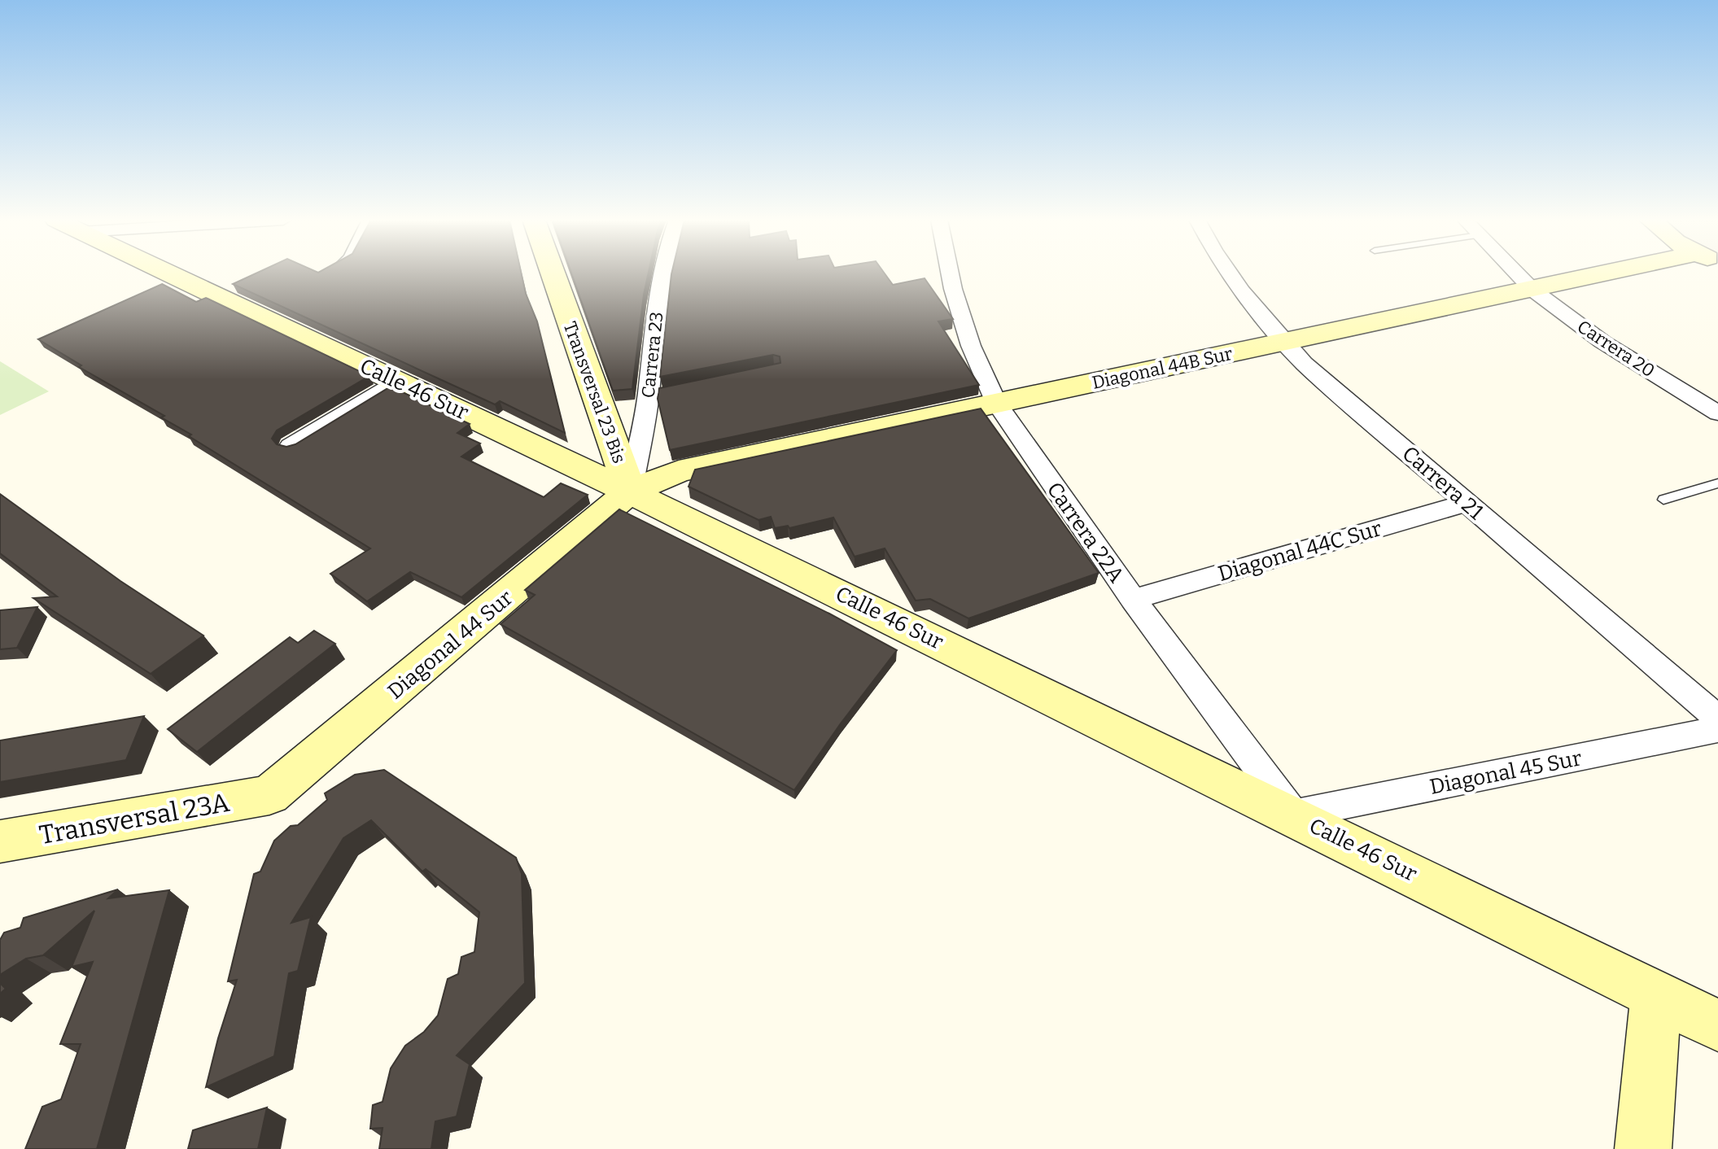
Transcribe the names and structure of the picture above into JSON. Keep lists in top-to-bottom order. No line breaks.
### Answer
{"streets":{"street":["Carrera 20","Carrera 23","Diagonal 44B Sur","Calle 46 Sur","Transversal 23 Bis","Carrera 21","Carrera 22A","Diagonal 44C Sur","Diagonal 44 Sur","Diagonal 45 Sur","Transversal 23A"]},"crossings":[["Carrera 20","Diagonal 44B Sur"],["Carrera 23","Diagonal 44B Sur"],["Carrera 23","Calle 46 Sur"],["Carrera 23","Transversal 23 Bis"],["Carrera 23","Diagonal 44 Sur"],["Diagonal 44B Sur","Calle 46 Sur"],["Diagonal 44B Sur","Transversal 23 Bis"],["Diagonal 44B Sur","Carrera 21"],["Diagonal 44B Sur","Carrera 22A"],["Diagonal 44B Sur","Diagonal 44 Sur"],["Calle 46 Sur","Transversal 23 Bis"],["Calle 46 Sur","Carrera 22A"],["Calle 46 Sur","Diagonal 44 Sur"],["Calle 46 Sur","Diagonal 45 Sur"],["Transversal 23 Bis","Diagonal 44 Sur"],["Carrera 21","Diagonal 44C Sur"],["Carrera 22A","Diagonal 44C Sur"],["Carrera 22A","Diagonal 45 Sur"],["Diagonal 44 Sur","Transversal 23A"]]}
